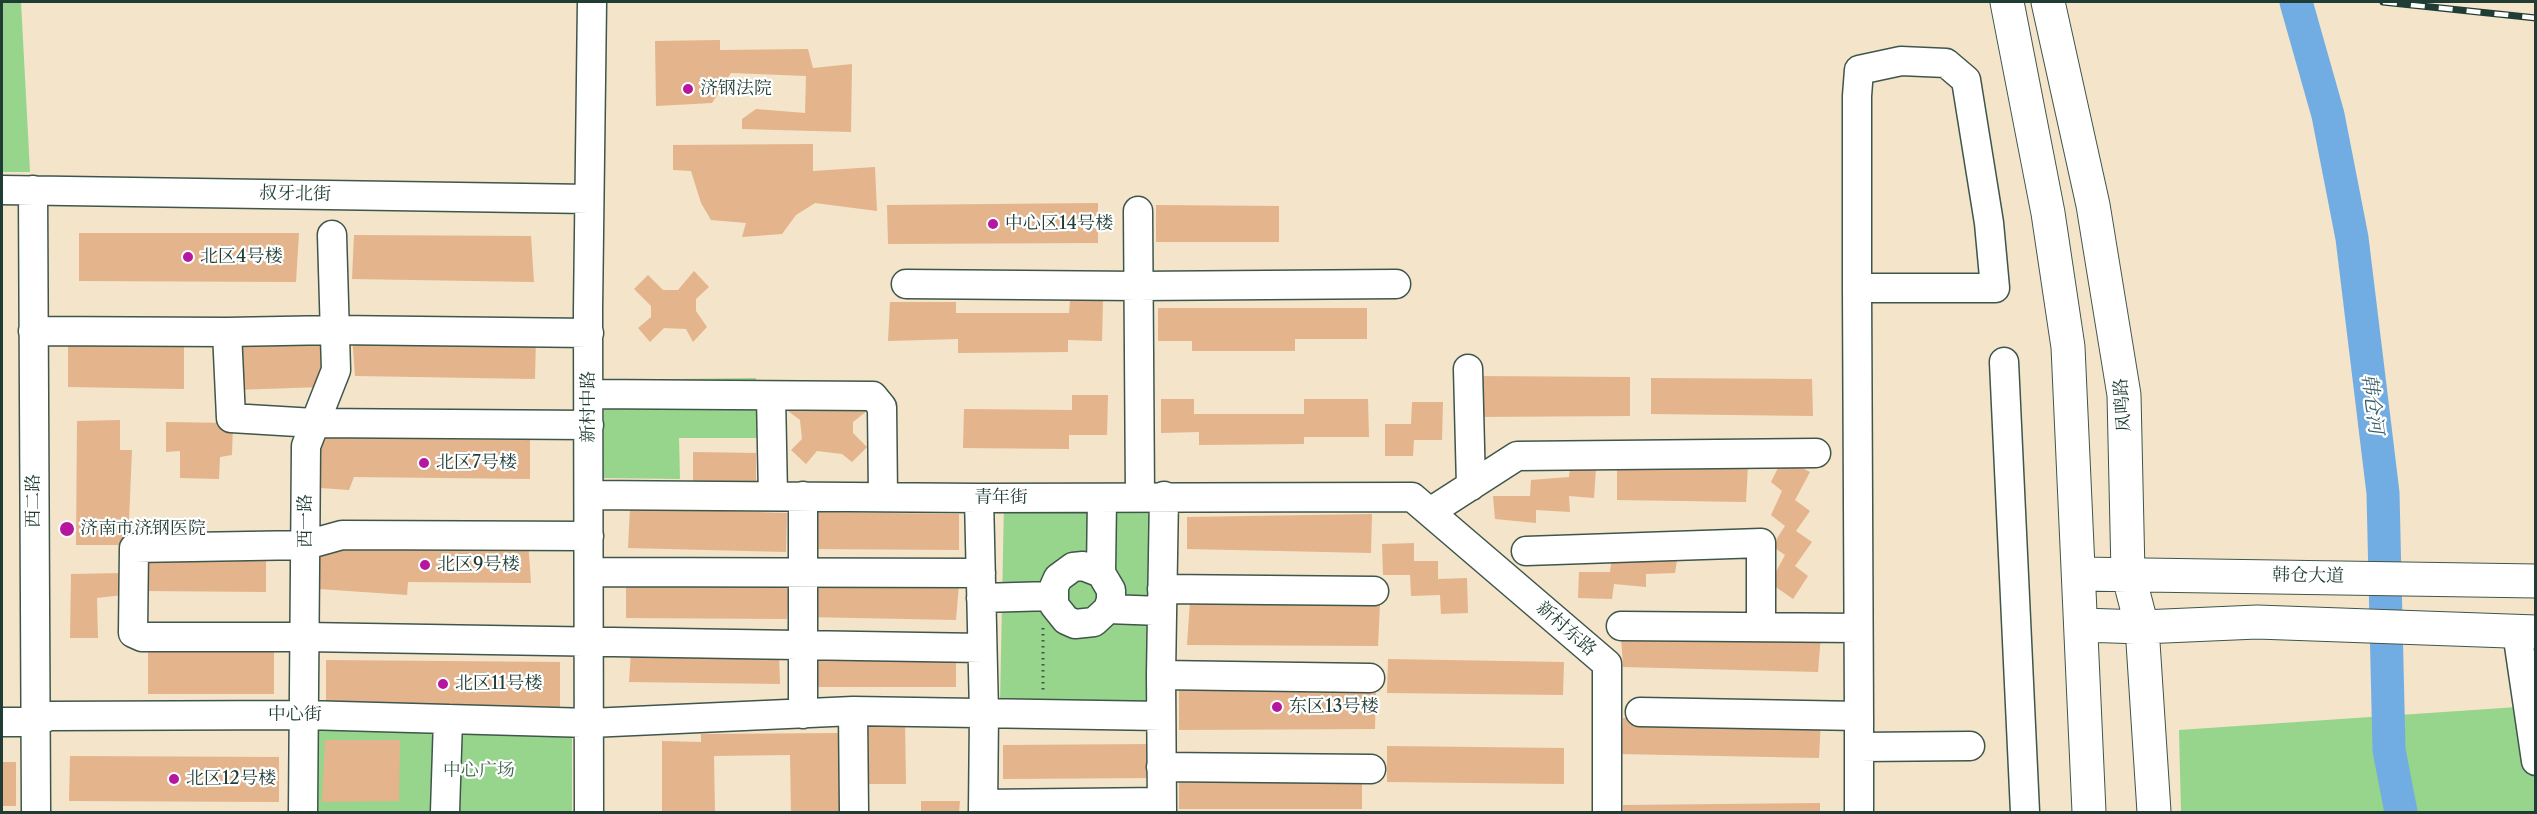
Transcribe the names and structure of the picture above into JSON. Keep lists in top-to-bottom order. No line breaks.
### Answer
{"streets":{"main road":["凤鸣路","韩仓大道"],"street":["叔牙北街","新村中路","青年街","西二路","西一路","新村东路","中心街"]},"crossings":[["叔牙北街","新村中路"],["叔牙北街","西二路"],["凤鸣路","韩仓大道"],["新村中路","青年街"],["新村中路","中心街"],["青年街","新村东路"],["西二路","中心街"],["西一路","中心街"]],"water":["韩仓河"],"parks":["中心广场"],"places":["济钢法院","中心区14号楼","北区4号楼","北区7号楼","济南市济钢医院","北区9号楼","北区11号楼","东区13号楼","北区12号楼"]}
